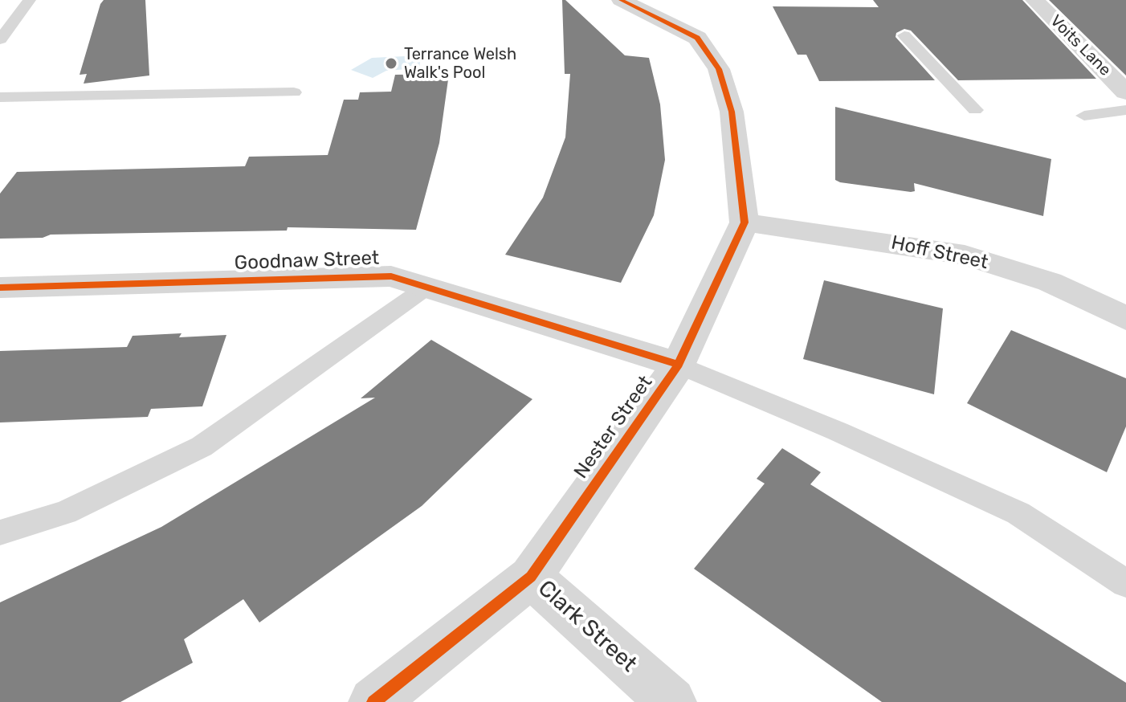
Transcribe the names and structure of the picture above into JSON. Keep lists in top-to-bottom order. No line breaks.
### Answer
{"streets":{"street":["Voits Lane","Hoff Street","Goodnaw Street","Nester Street","Clark Street"]},"crossings":[["Hoff Street","Nester Street"],["Goodnaw Street","Nester Street"],["Nester Street","Clark Street"]],"places":["Terrance Welsh Walk's Pool"]}
